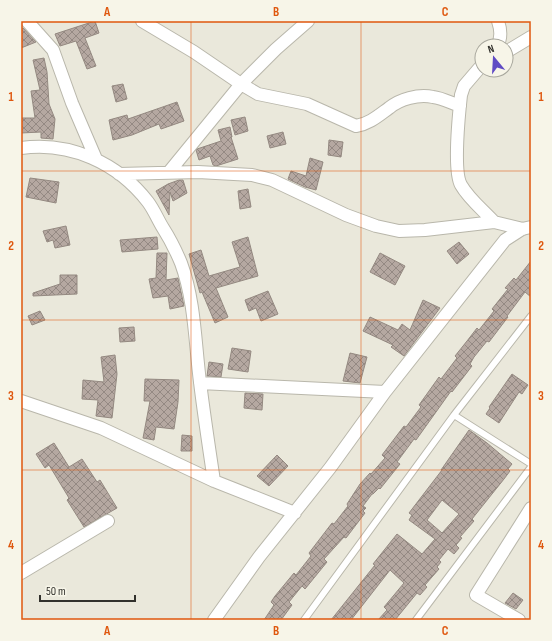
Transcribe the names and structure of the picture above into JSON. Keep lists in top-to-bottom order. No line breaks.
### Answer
{"scale_bar":"50 m","north":"top","grid":{"columns":["A","B","C"],"rows":["1","2","3","4"]}}
